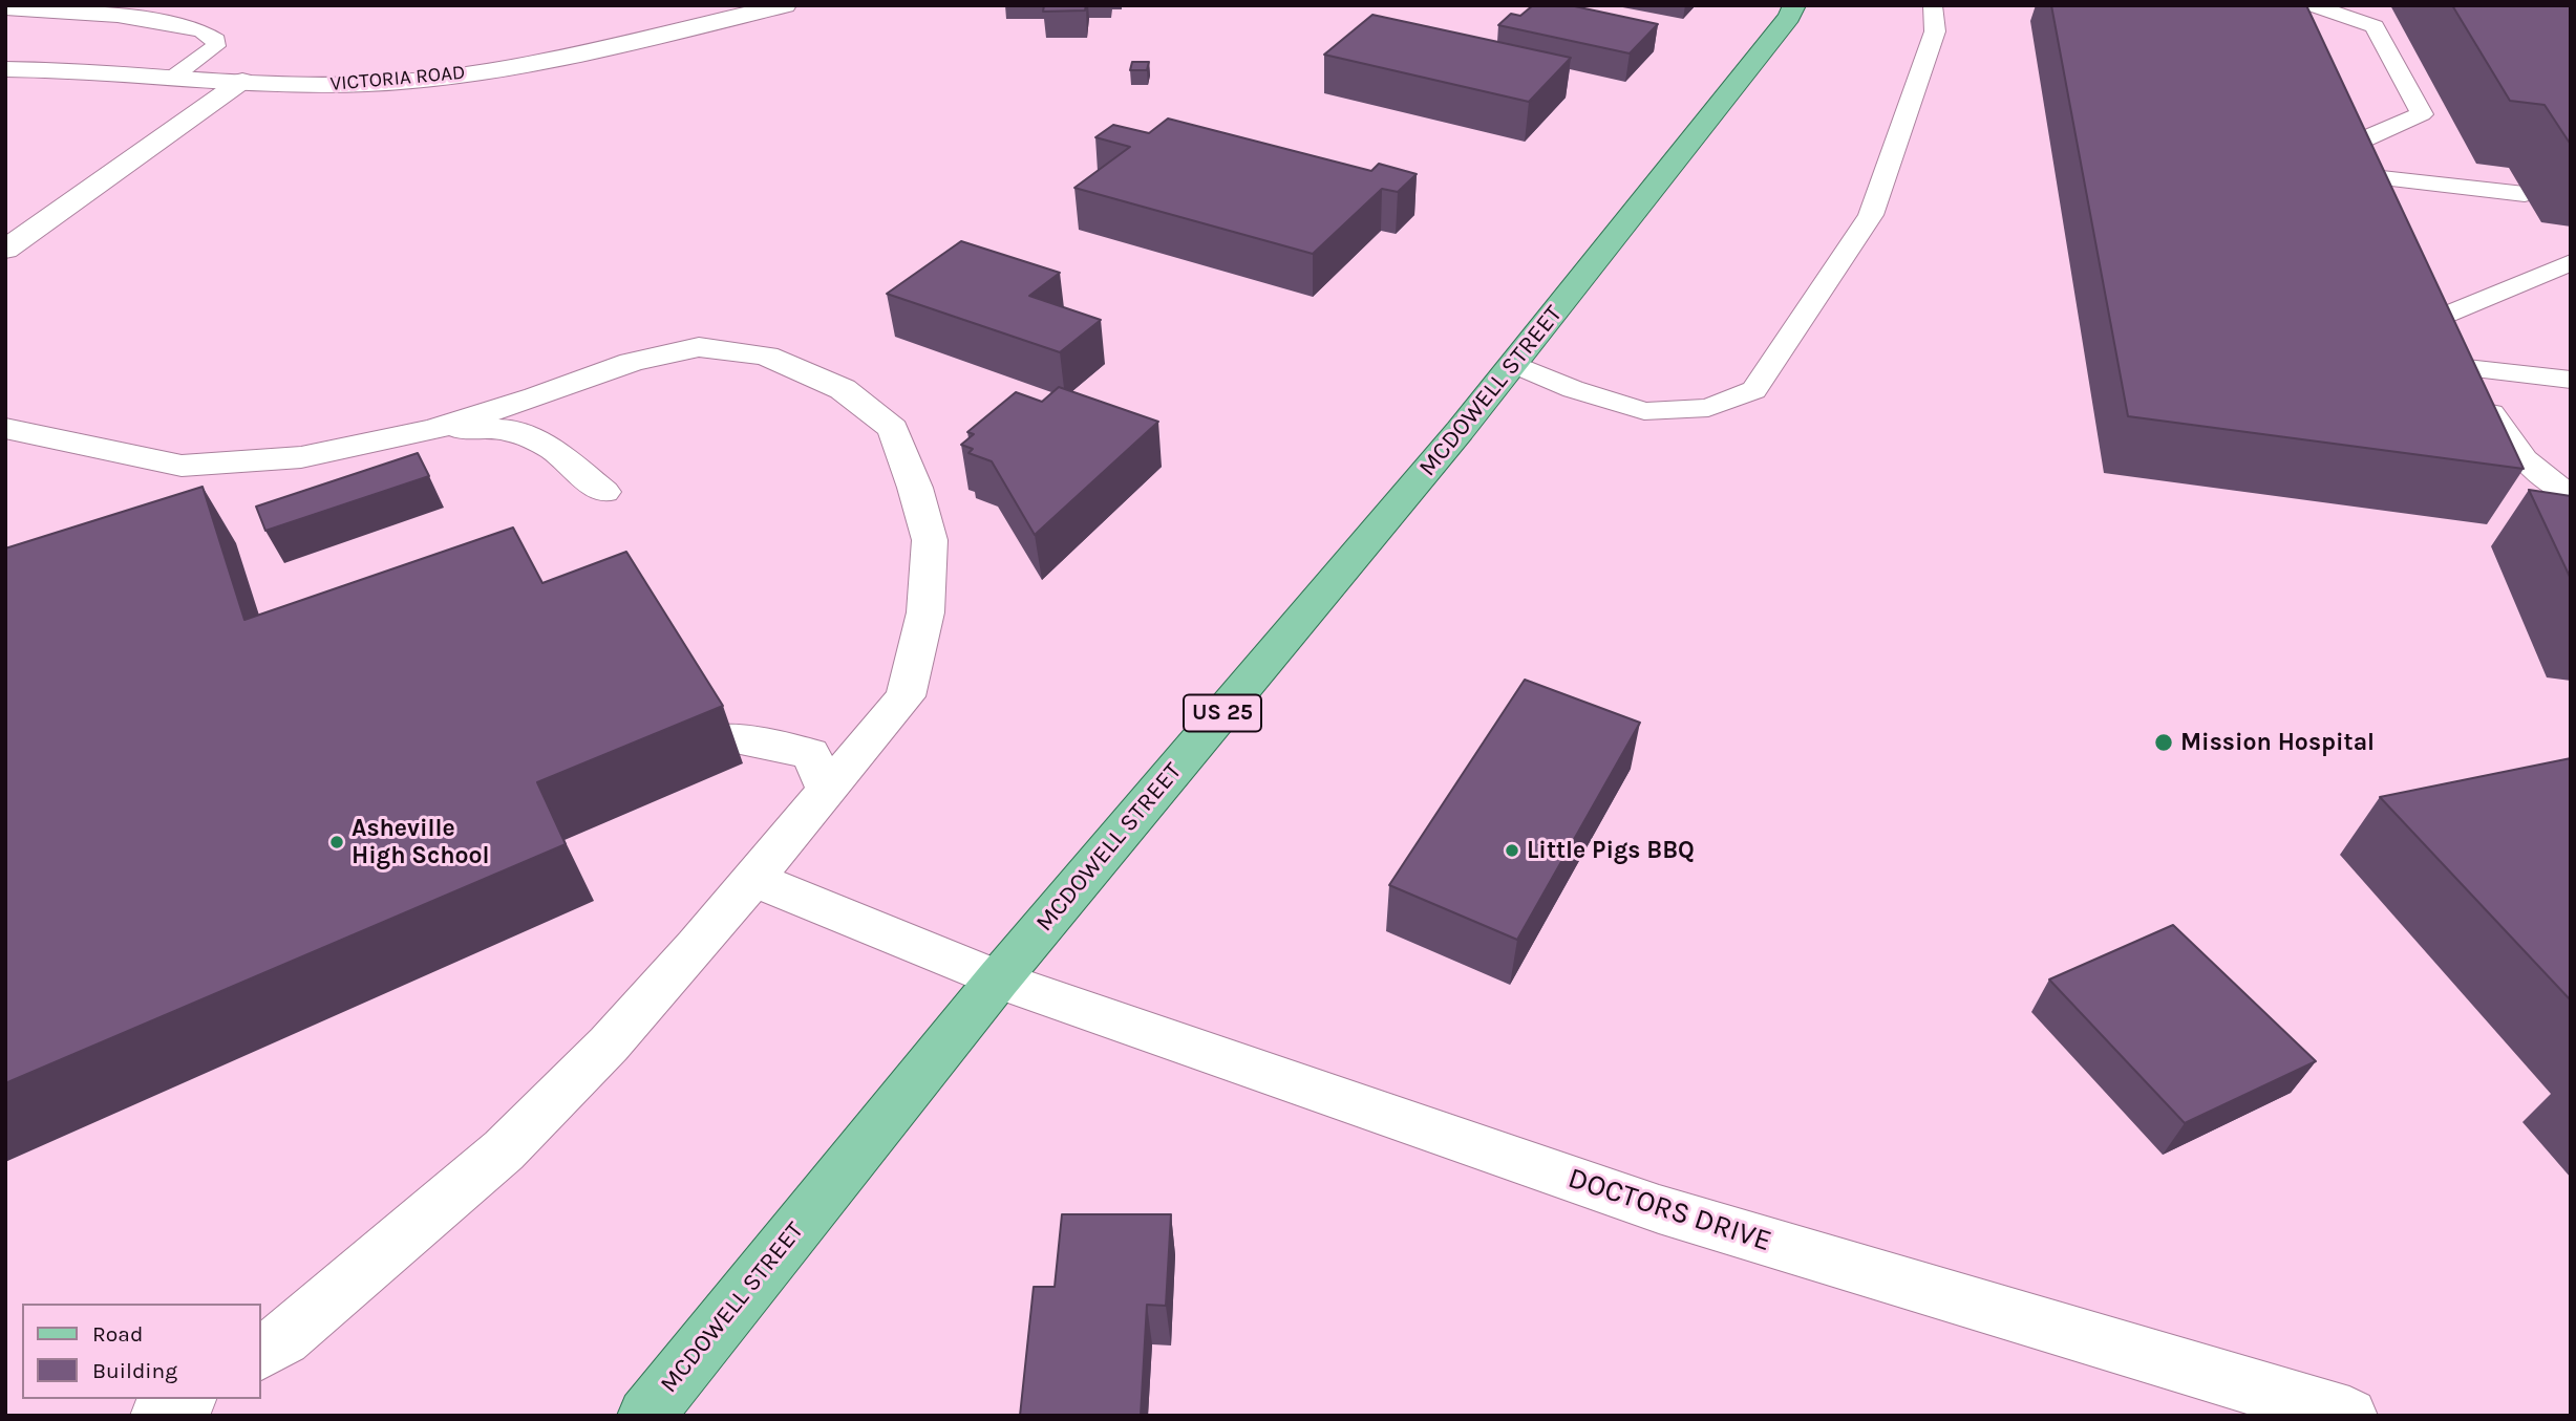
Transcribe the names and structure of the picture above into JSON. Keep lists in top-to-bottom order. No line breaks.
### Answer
{"streets":{"main road":["MCDOWELL STREET","US 25"],"street":["VICTORIA ROAD","DOCTORS DRIVE"]},"crossings":[["MCDOWELL STREET","DOCTORS DRIVE"]],"places":["Mission Hospital","Asheville High School","Little Pigs BBQ"],"legend":["Road","Building"]}
